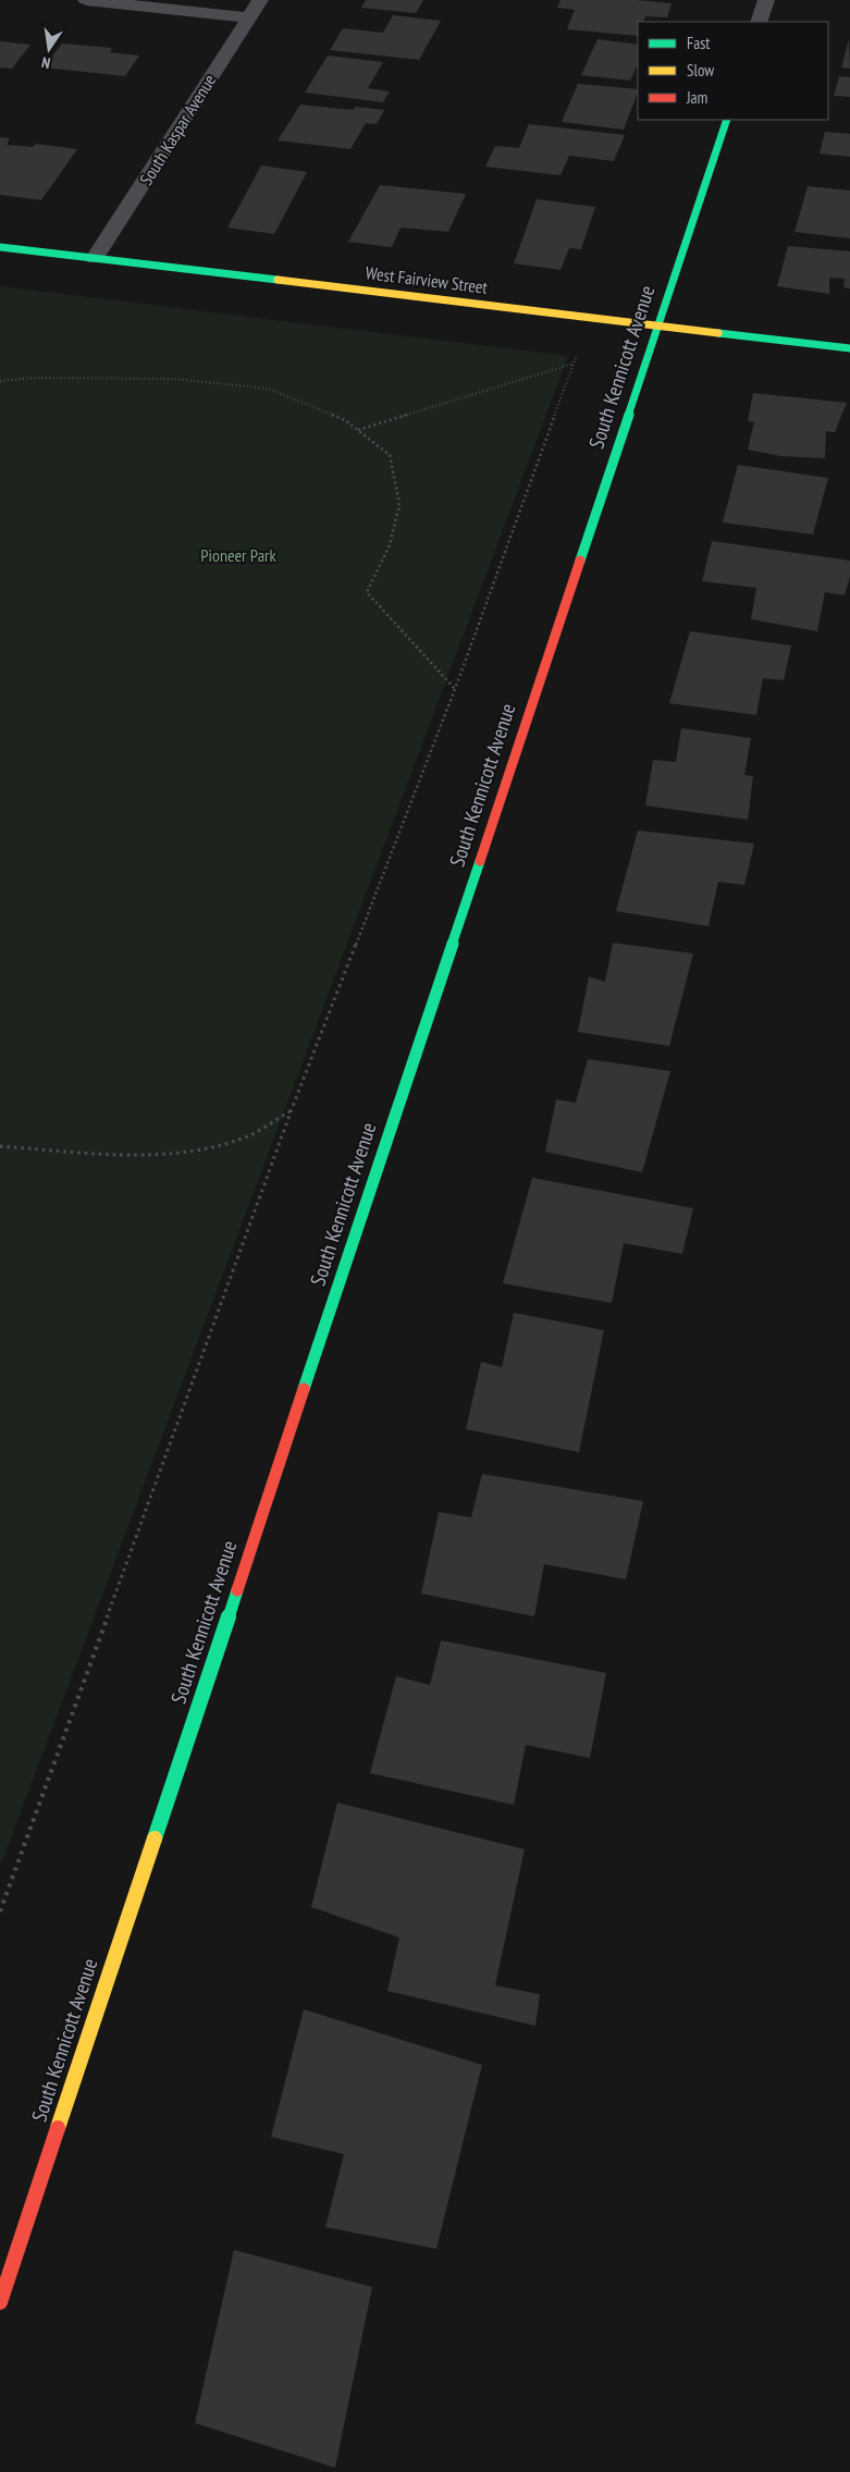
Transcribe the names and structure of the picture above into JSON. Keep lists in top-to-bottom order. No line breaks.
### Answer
{"streets":{"street":["South Kaspar Avenue","West Fairview Street","South Kennicott Avenue"]},"crossings":[["South Kaspar Avenue","West Fairview Street"],["West Fairview Street","South Kennicott Avenue"]],"parks":["Pioneer Park"],"legend":["Fast","Slow","Jam"],"north":"bottom"}
